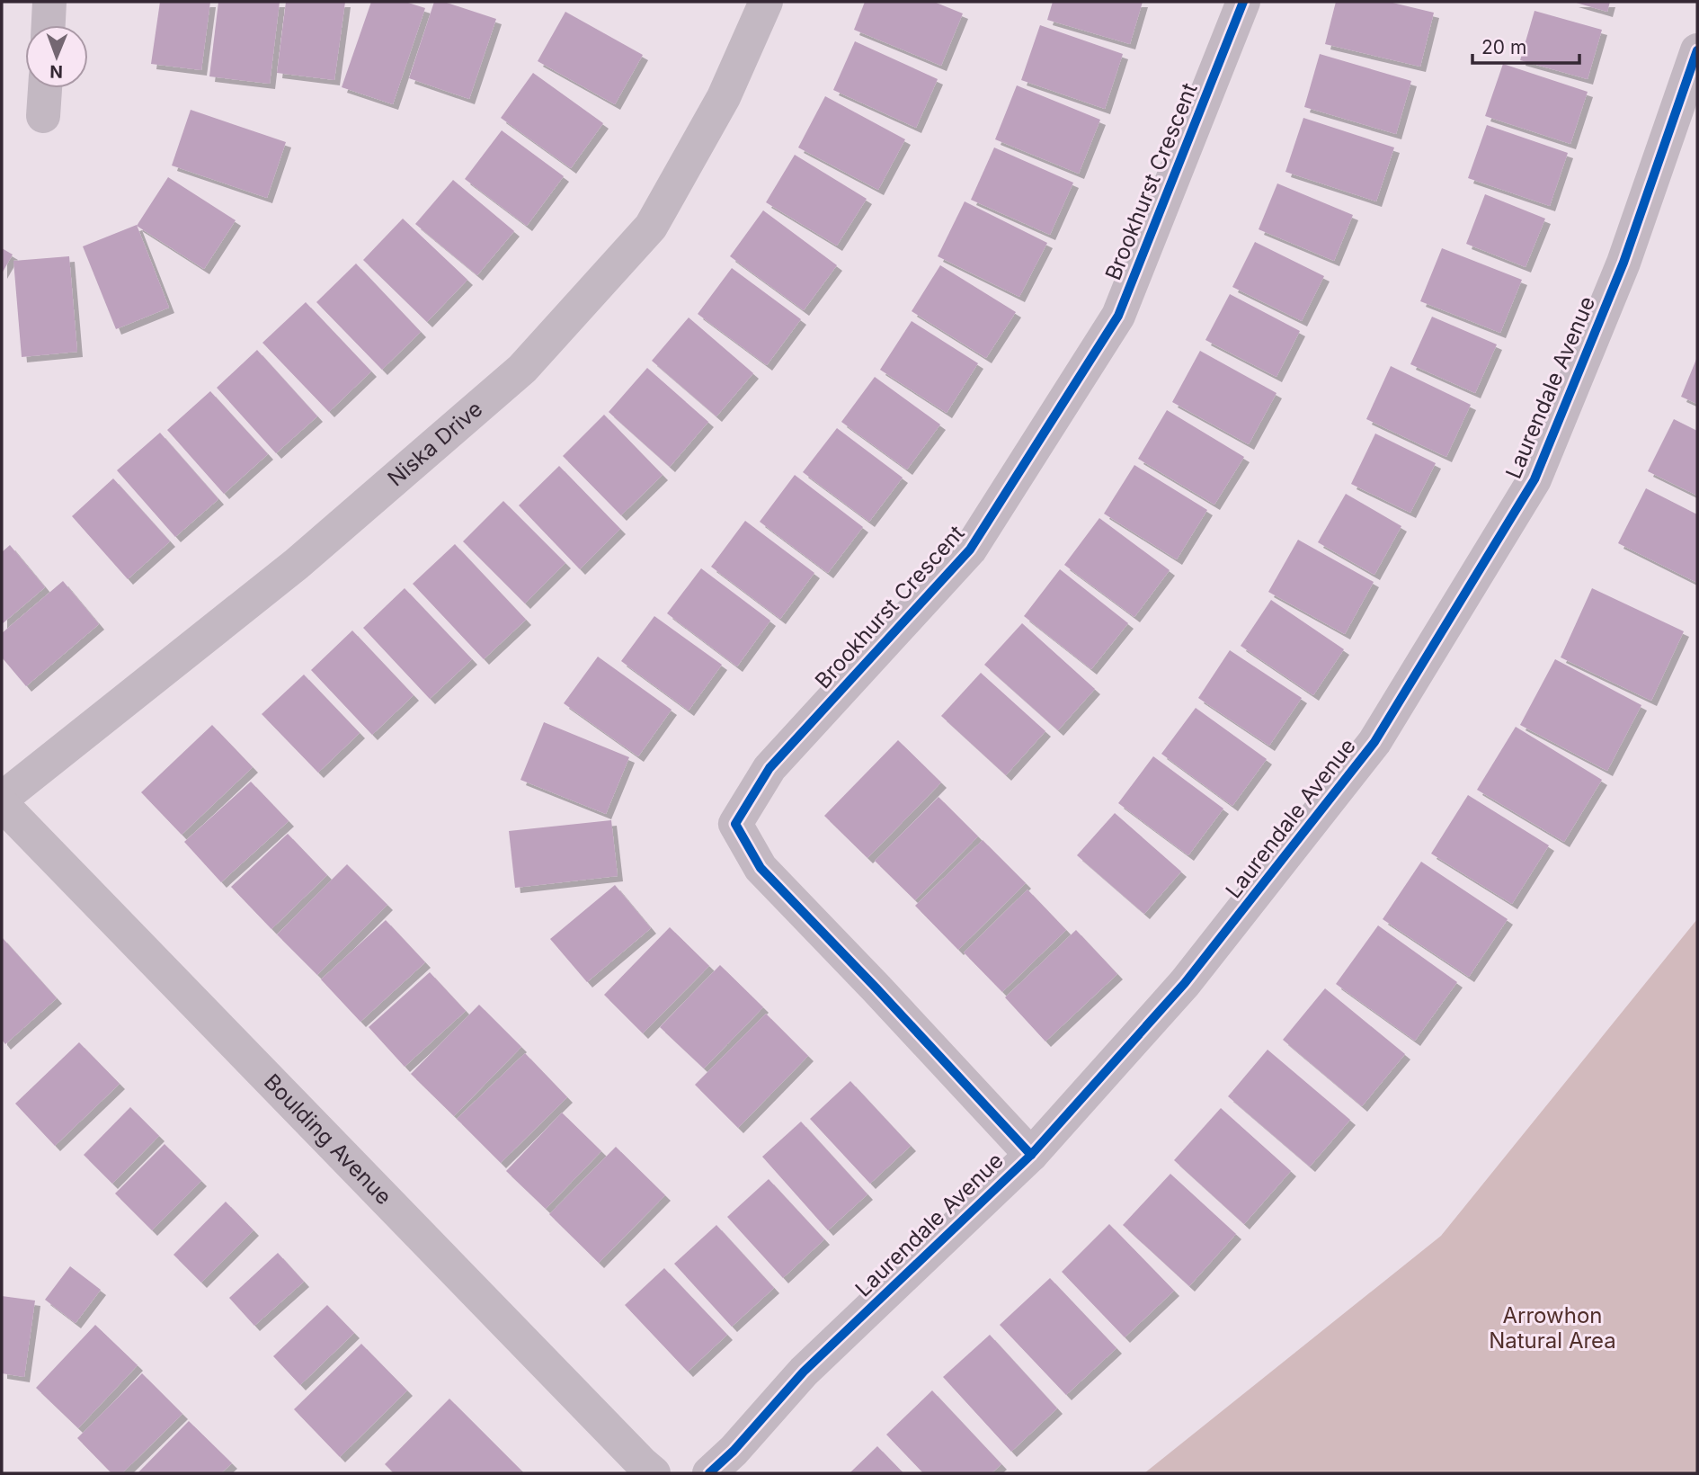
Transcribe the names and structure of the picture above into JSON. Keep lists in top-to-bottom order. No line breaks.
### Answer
{"streets":{"street":["Brookhurst Crescent","Laurendale Avenue","Niska Drive","Boulding Avenue"]},"crossings":[["Brookhurst Crescent","Laurendale Avenue"]],"parks":["Arrowhon Natural Area"],"scale_bar":"20 m","north":"bottom"}
